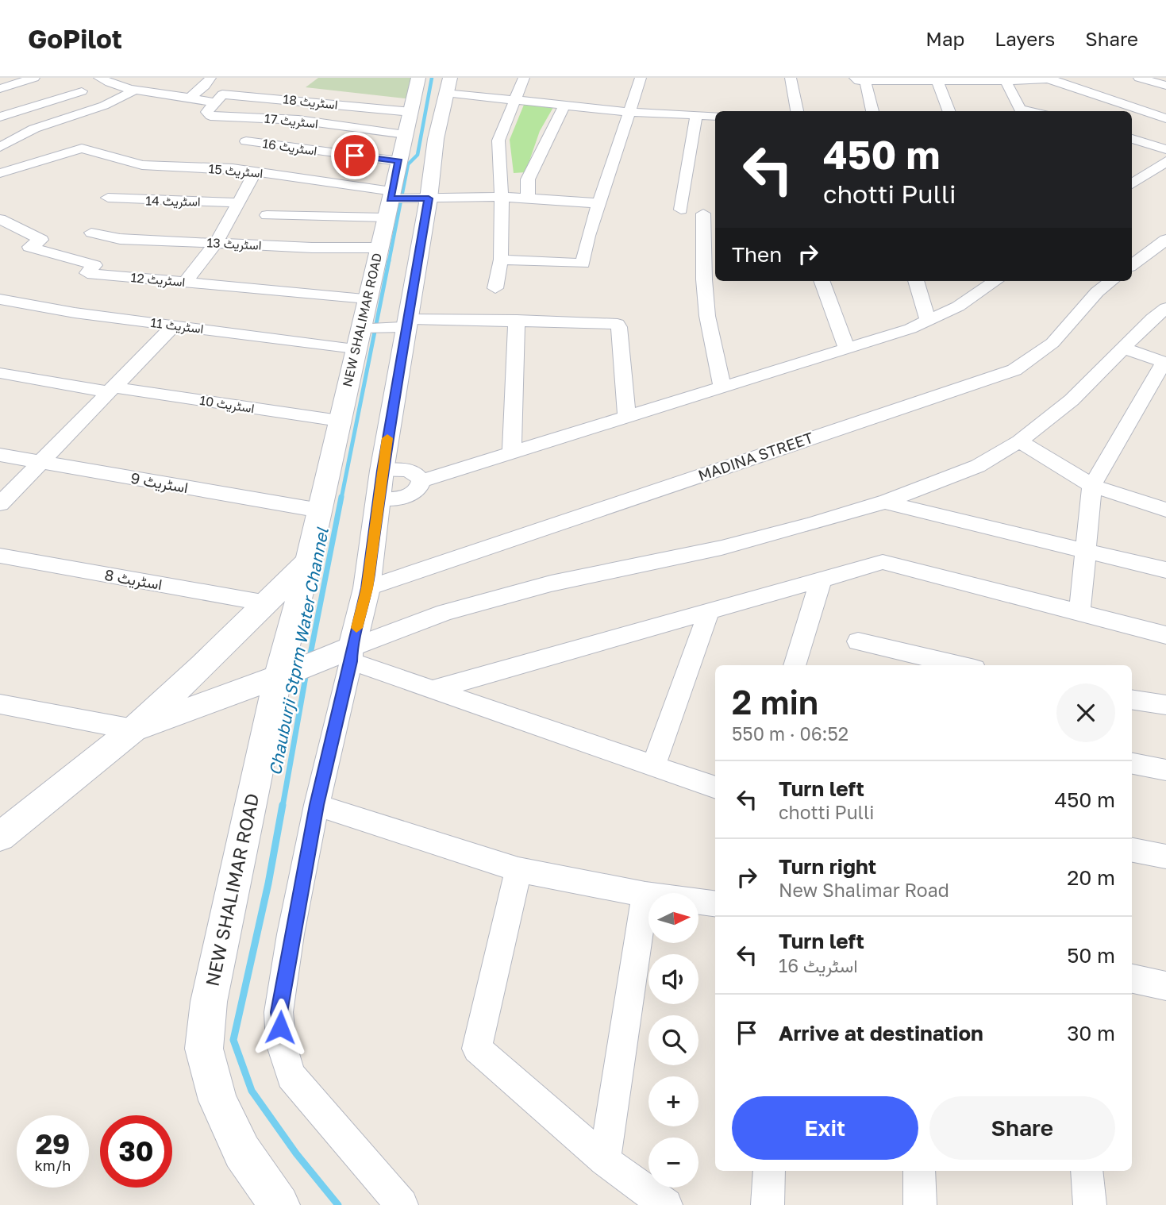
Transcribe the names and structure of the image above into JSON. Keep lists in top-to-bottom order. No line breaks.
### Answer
{"streets":{"street":["اسٹریٹ 18","اسٹریٹ 17","اسٹریٹ 16","اسٹریٹ 15","اسٹریٹ 14","اسٹریٹ 13","اسٹریٹ 12","NEW SHALIMAR ROAD","اسٹریٹ 11","اسٹریٹ 10","MADINA STREET","اسٹریٹ 9","اسٹریٹ 8"]},"crossings":[["اسٹریٹ 18","اسٹریٹ 17"],["اسٹریٹ 18","NEW SHALIMAR ROAD"],["اسٹریٹ 17","NEW SHALIMAR ROAD"],["اسٹریٹ 16","NEW SHALIMAR ROAD"],["اسٹریٹ 15","NEW SHALIMAR ROAD"],["اسٹریٹ 13","NEW SHALIMAR ROAD"],["اسٹریٹ 12","NEW SHALIMAR ROAD"],["NEW SHALIMAR ROAD","اسٹریٹ 11"],["NEW SHALIMAR ROAD","اسٹریٹ 10"],["NEW SHALIMAR ROAD","اسٹریٹ 9"]],"water":["Chauburji Stprm Water Channel"],"north":"right","page":{"header":"GoPilot","nav":["Map","Layers","Share"],"turn":["450 m","chotti Pulli"],"then":"Then","heading":["2 min","550 m · 06:52"],"list":[{"name":"Turn left","note":"chotti Pulli","value":"450 m"},{"name":"Turn right","note":"New Shalimar Road","value":"20 m"},{"name":"Turn left","note":"اسٹریٹ 16","value":"50 m"},{"name":"Arrive at destination","value":"30 m"}],"map_buttons":["+","−"],"buttons":["Exit","Share"],"speed":"29 km/h","limit":"30"}}
